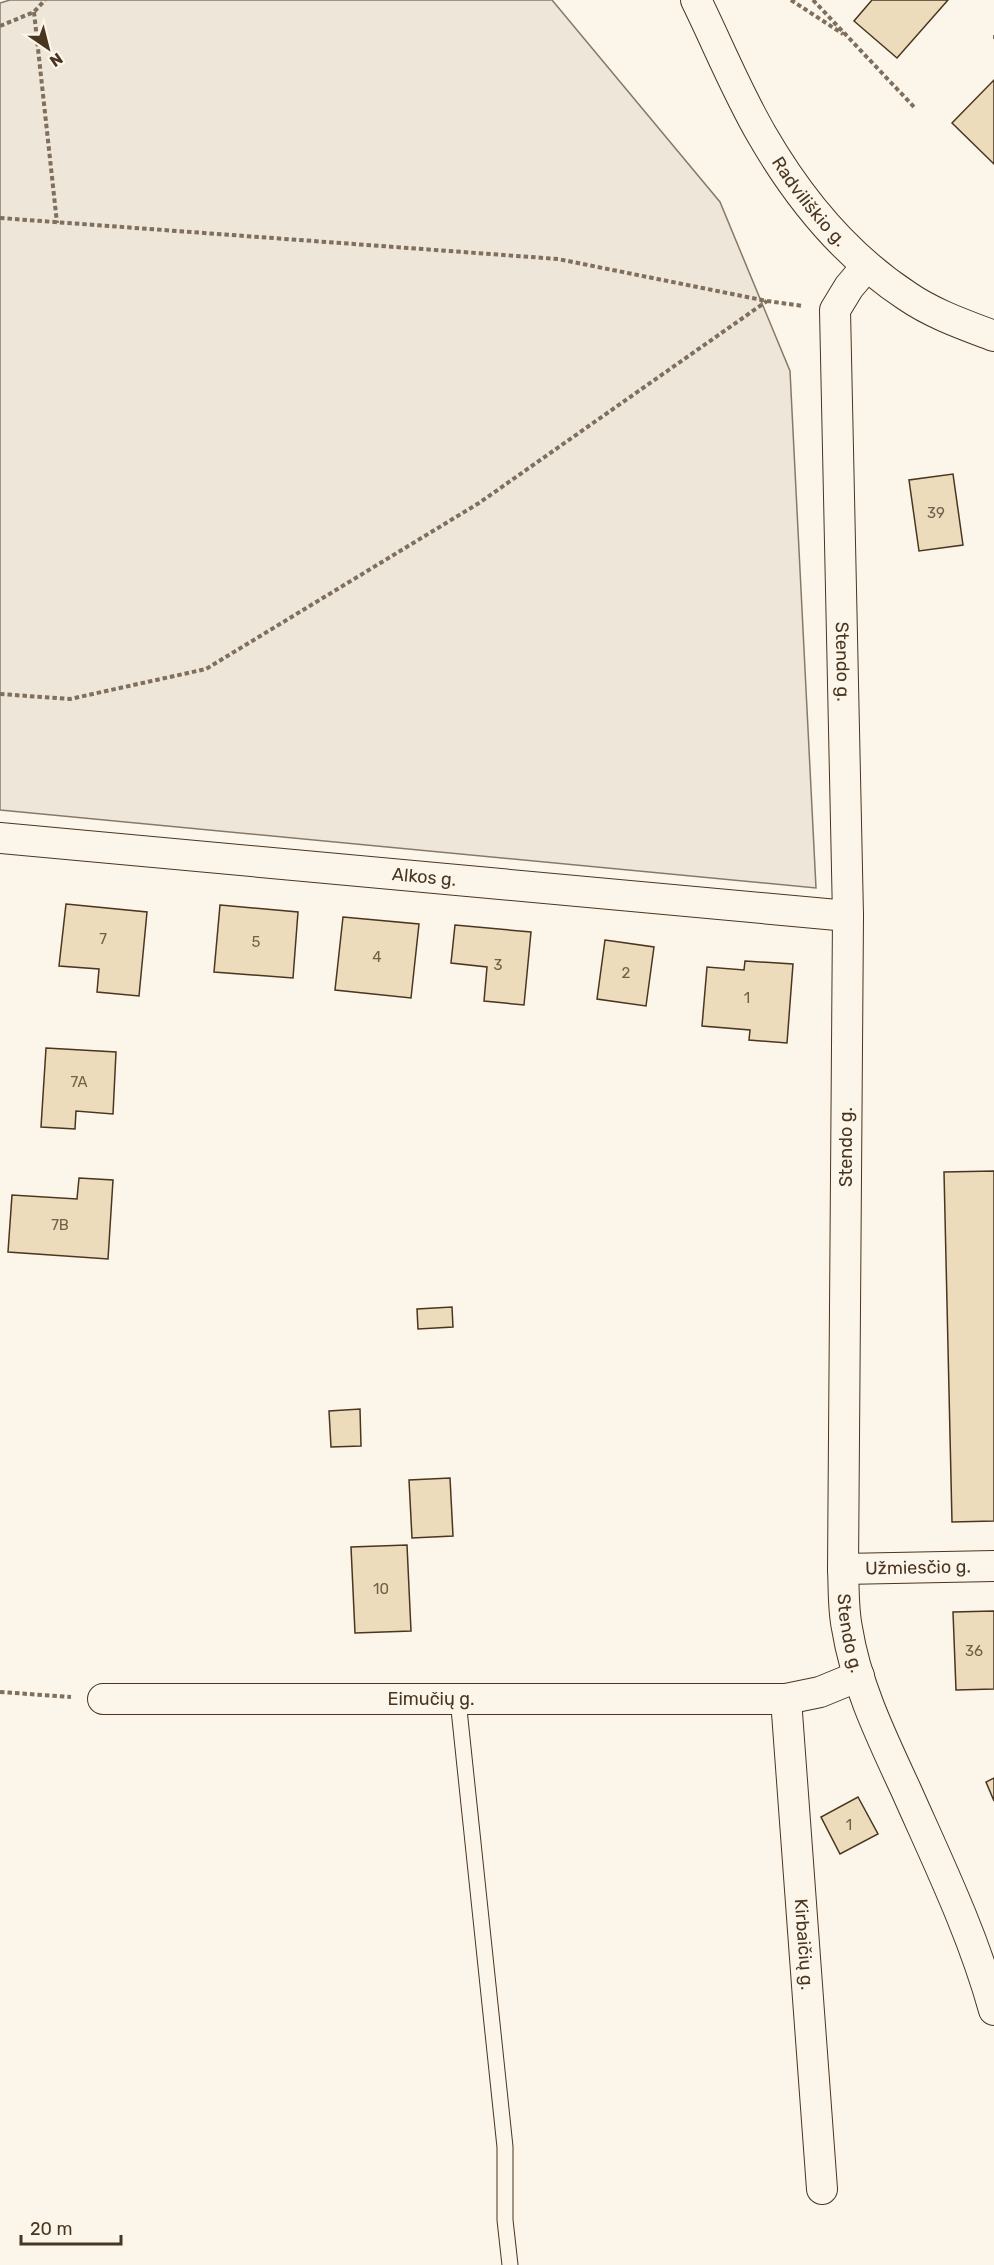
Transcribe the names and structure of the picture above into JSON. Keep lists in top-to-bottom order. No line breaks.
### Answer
{"streets":{"street":["Radviliškio g.","Stendo g.","Alkos g.","Užmiesčio g.","Eimučių g.","Kirbaičių g."]},"crossings":[["Stendo g.","Alkos g."],["Stendo g.","Užmiesčio g."],["Stendo g.","Eimučių g."],["Eimučių g.","Kirbaičių g."]],"house_numbers":["39","7","5","4","3","2","1","7A","7B","10","36","1"],"scale_bar":"20 m","north":"bottom right"}
